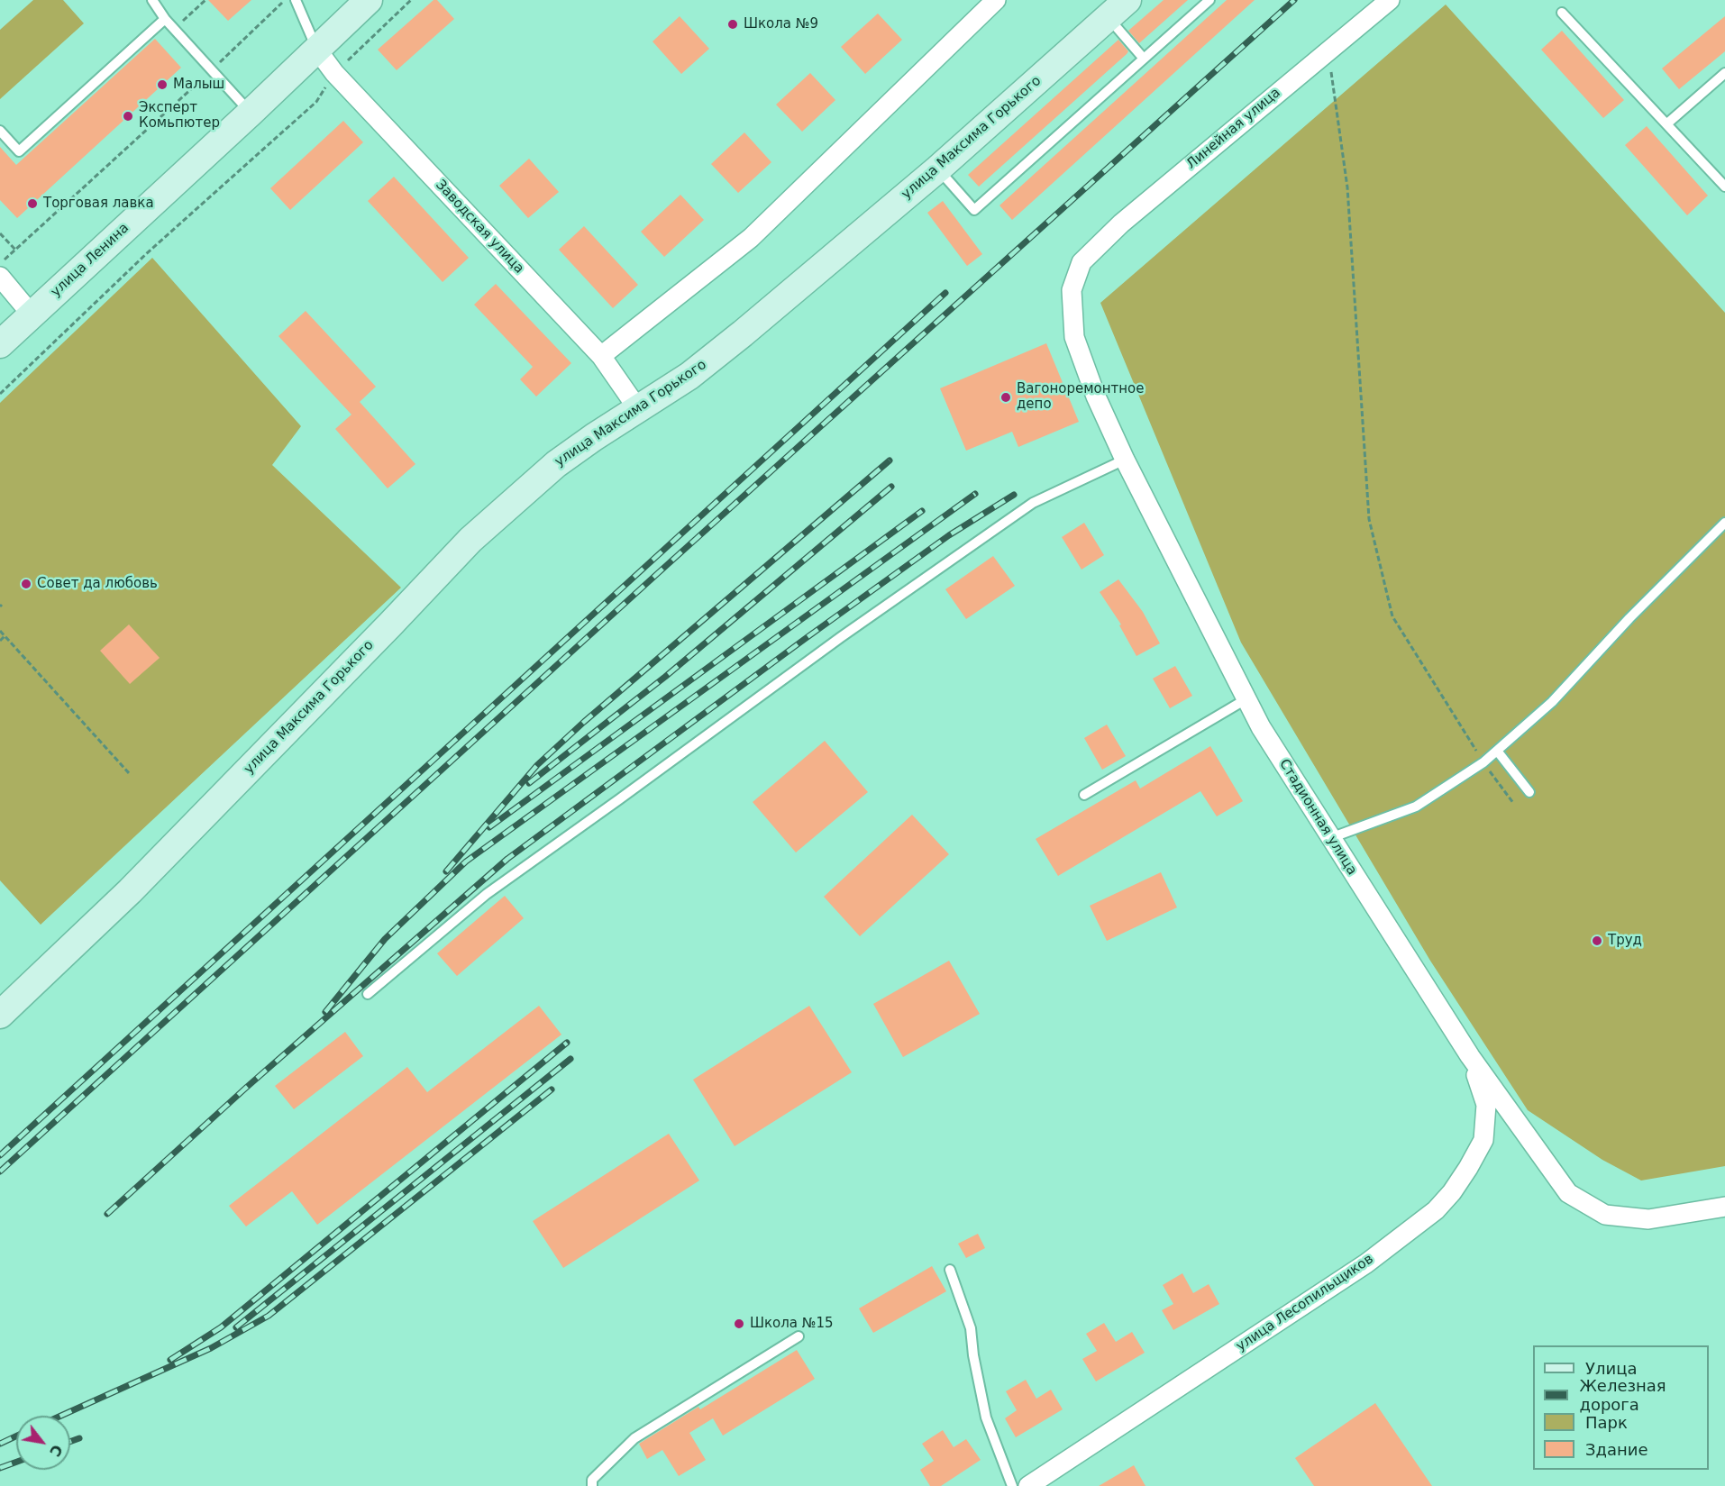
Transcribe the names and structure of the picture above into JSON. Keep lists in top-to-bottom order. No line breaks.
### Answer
{"streets":{"street":["Линейная улица","улица Максима Горького","Заводская улица","улица Ленина","Стадионная улица","улица Лесопильщиков"]},"crossings":[["Линейная улица","Стадионная улица"],["улица Максима Горького","Заводская улица"],["Заводская улица","улица Ленина"],["Стадионная улица","улица Лесопильщиков"]],"places":["Школа №9","Малыш","Эксперт Комьпютер","Торговая лавка","Вагоноремонтное депо","Совет да любовь","Труд","Школа №15"],"legend":["Улица","Железная дорога","Парк","Здание"],"north":"bottom right"}
